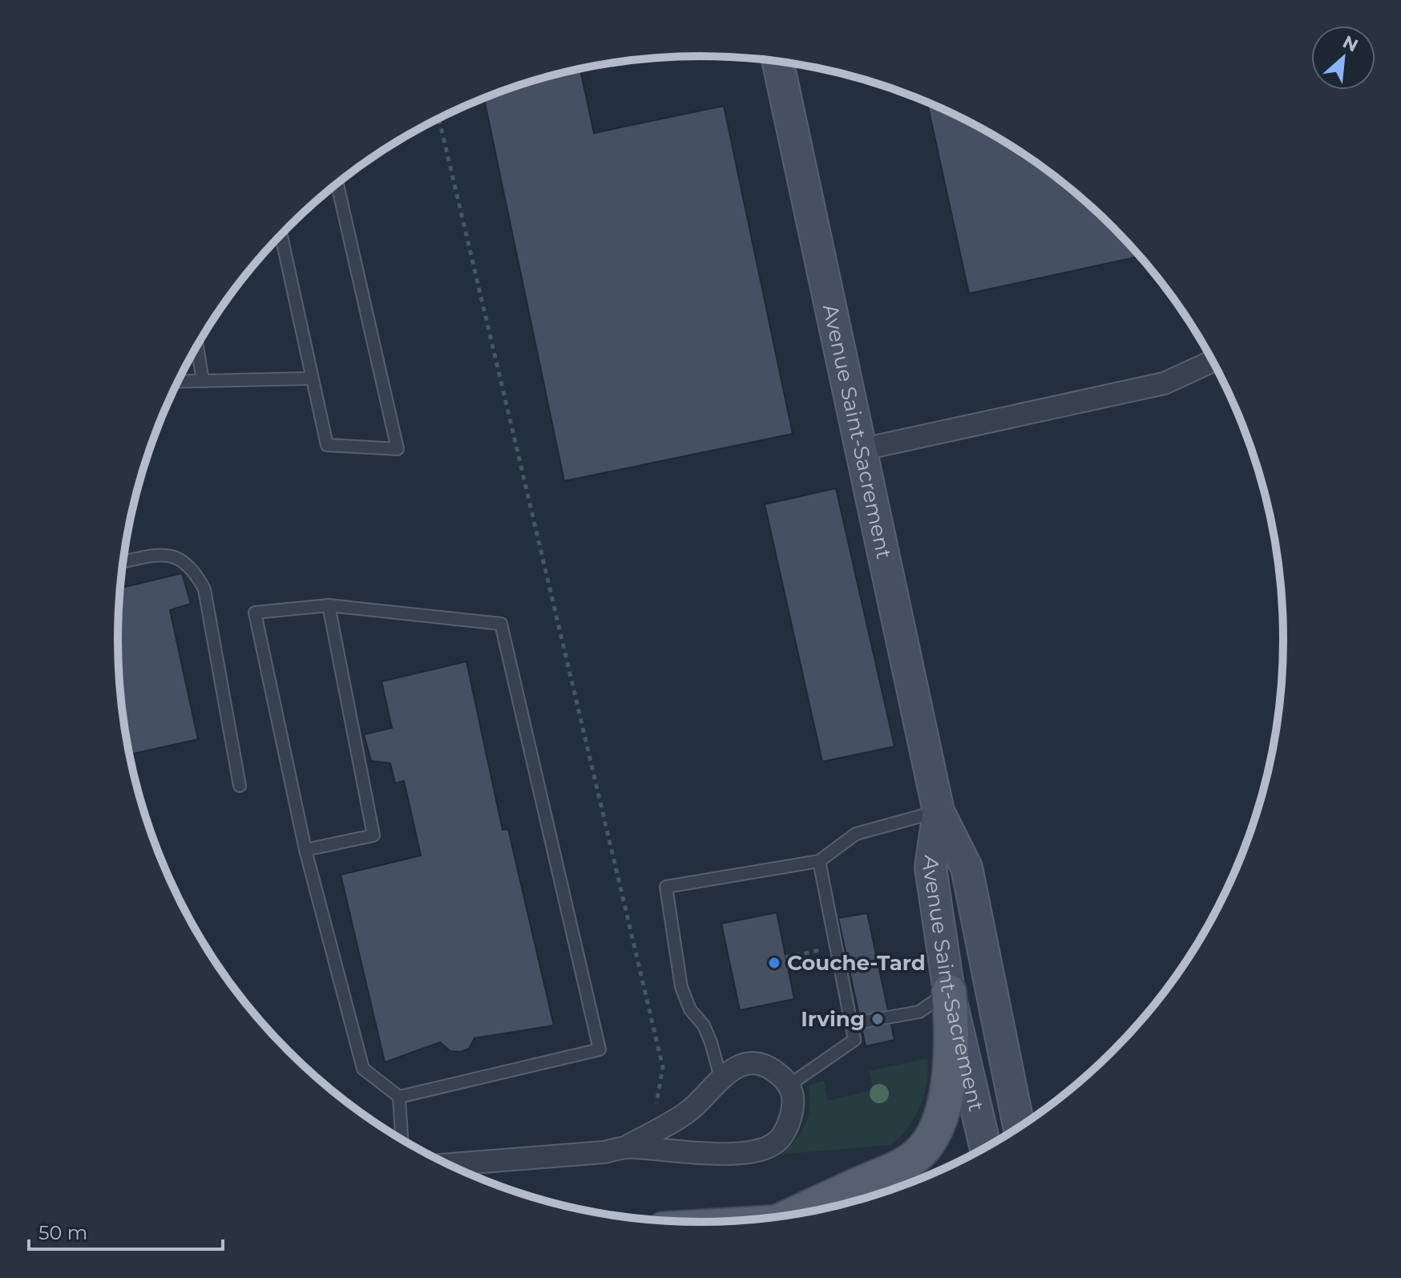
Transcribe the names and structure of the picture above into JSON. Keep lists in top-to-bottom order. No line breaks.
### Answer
{"streets":{"main road":["Avenue Saint-Sacrement"]},"places":["Couche-Tard","Irving"],"scale_bar":"50 m","north":"top right"}
